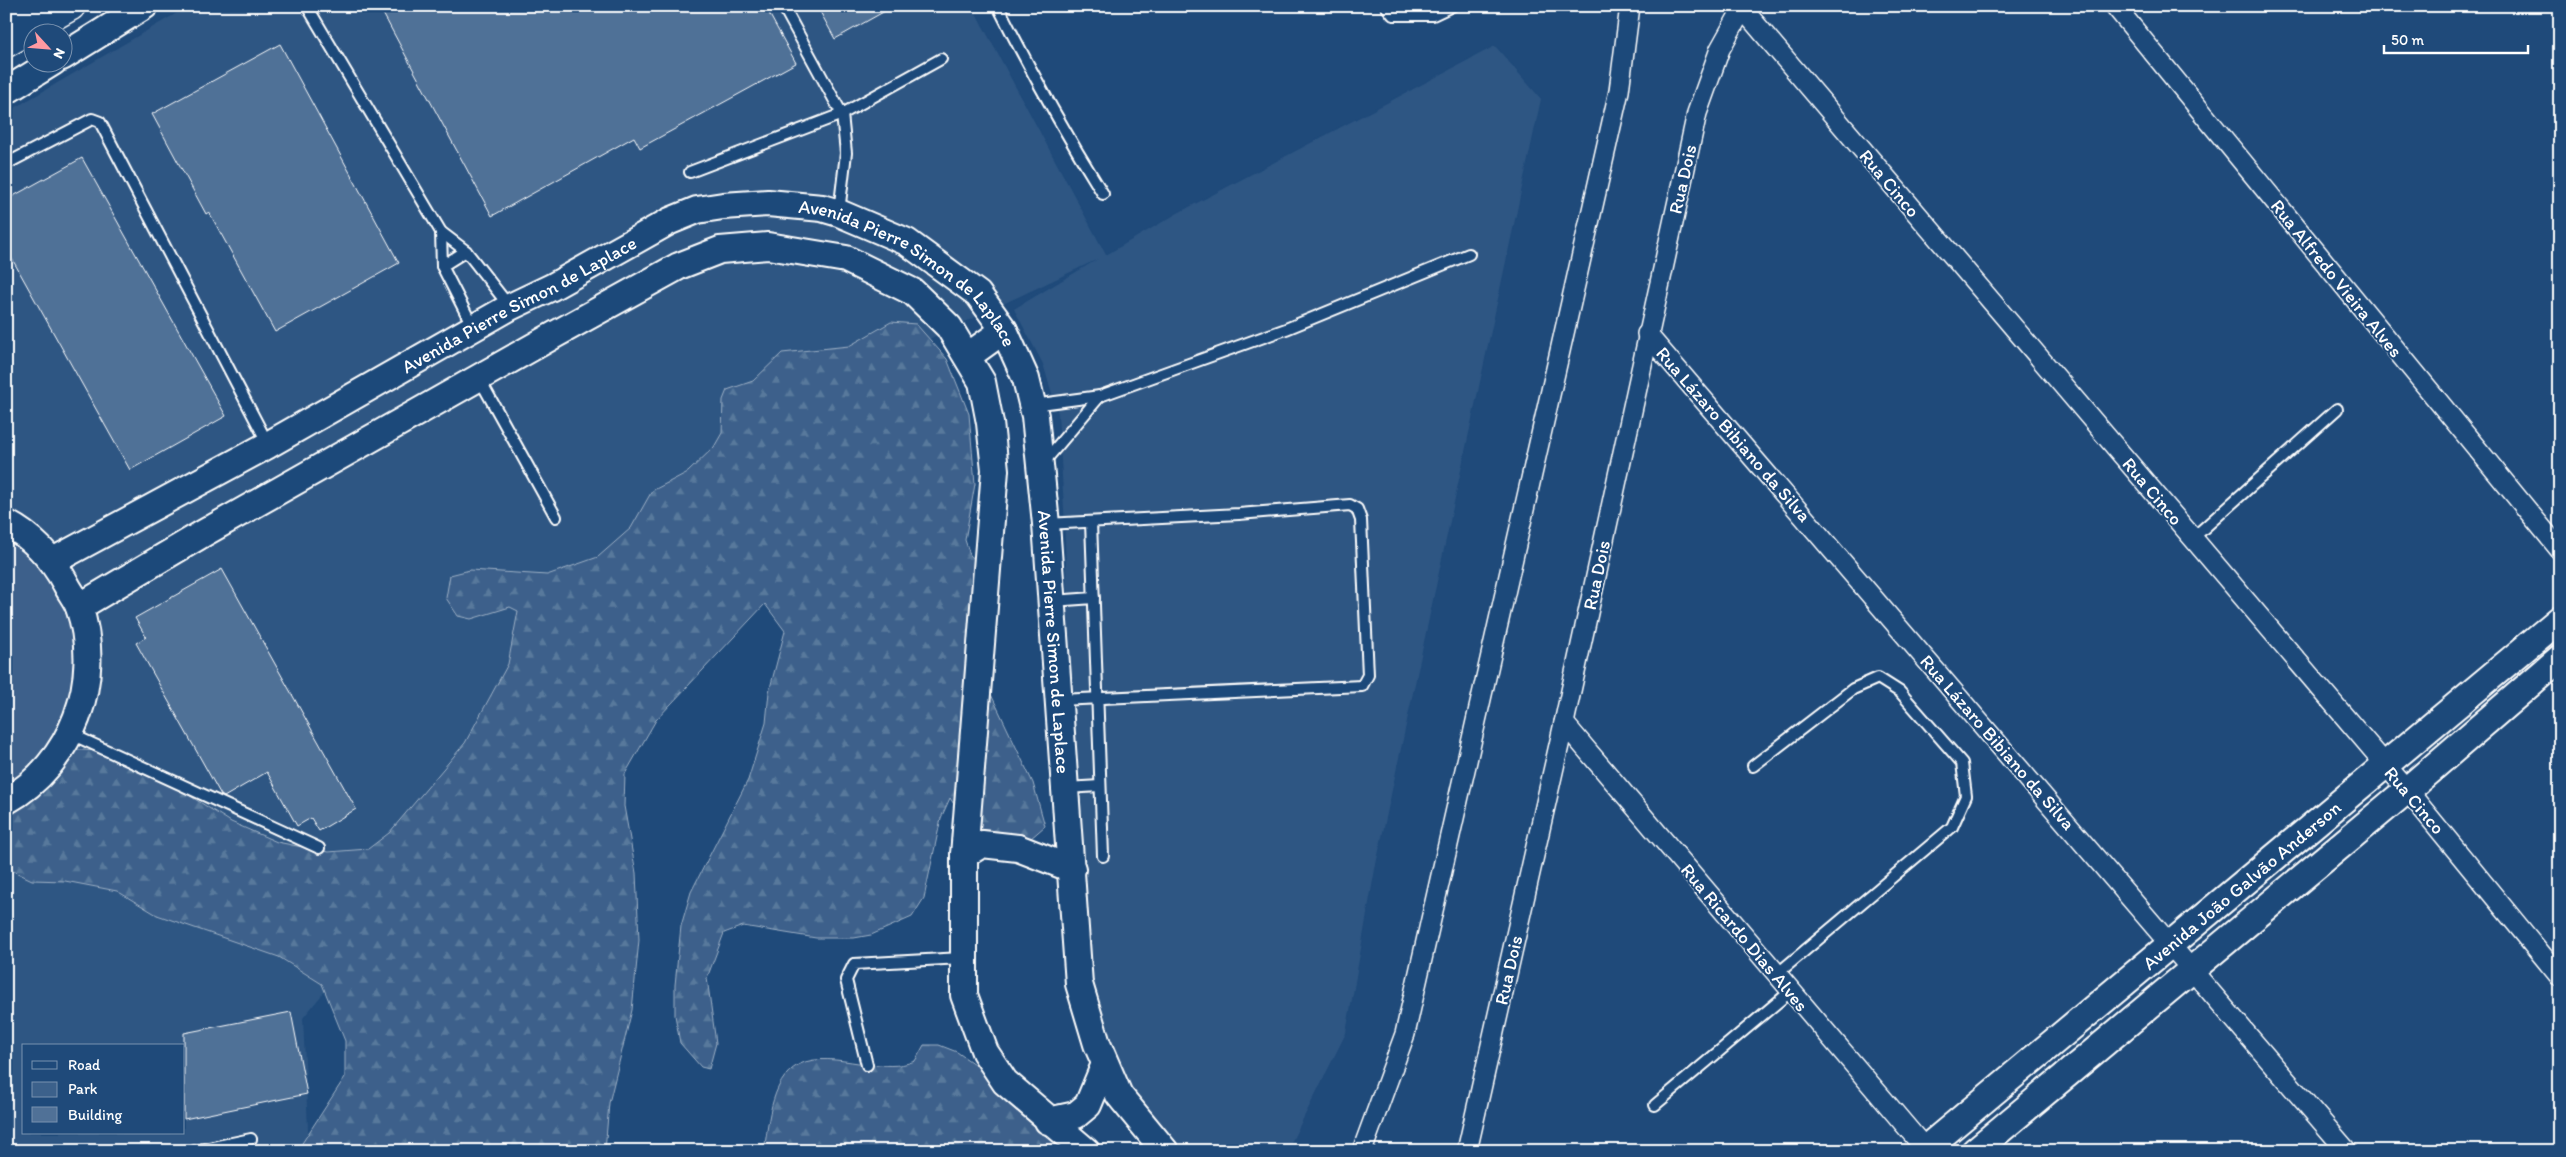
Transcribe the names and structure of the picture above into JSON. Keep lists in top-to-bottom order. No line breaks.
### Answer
{"streets":{"street":["Rua Dois","Rua Cinco","Rua Alfredo Vieira Alves","Avenida Pierre Simon de Laplace","Rua Lázaro Bibiano da Silva","Avenida João Galvão Anderson","Rua Ricardo Dias Alves"]},"crossings":[["Rua Dois","Rua Cinco"],["Rua Dois","Rua Lázaro Bibiano da Silva"],["Rua Dois","Rua Ricardo Dias Alves"],["Rua Cinco","Avenida João Galvão Anderson"],["Rua Lázaro Bibiano da Silva","Avenida João Galvão Anderson"],["Avenida João Galvão Anderson","Rua Ricardo Dias Alves"]],"legend":["Road","Park","Building"],"scale_bar":"50 m","north":"bottom right"}
